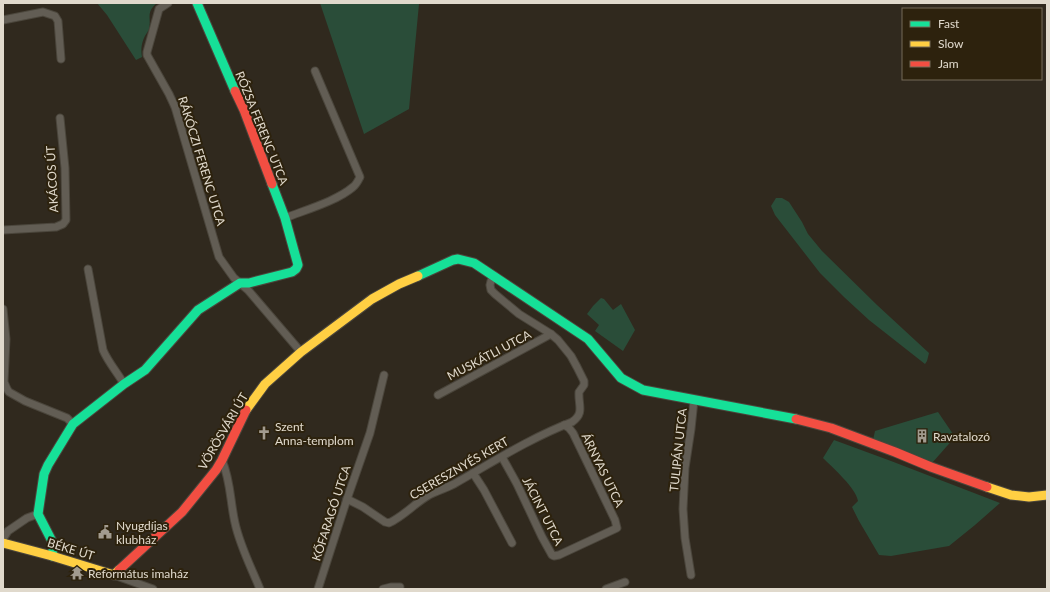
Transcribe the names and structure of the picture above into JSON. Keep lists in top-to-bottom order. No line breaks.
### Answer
{"streets":{"main road":["RÓZSA FERENC UTCA","VÖRÖSVÁRI ÚT","BÉKE ÚT"],"street":["RÁKÓCZI FERENC UTCA","AKÁCOS ÚT","MUSKÁTLI UTCA","TULIPÁN UTCA","CSERESZNYÉS KERT","ÁRNYAS UTCA","JÁCINT UTCA","KŐFARAGÓ UTCA"]},"crossings":[["RÓZSA FERENC UTCA","RÁKÓCZI FERENC UTCA"],["RÁKÓCZI FERENC UTCA","VÖRÖSVÁRI ÚT"],["MUSKÁTLI UTCA","CSERESZNYÉS KERT"],["VÖRÖSVÁRI ÚT","TULIPÁN UTCA"],["VÖRÖSVÁRI ÚT","BÉKE ÚT"],["CSERESZNYÉS KERT","ÁRNYAS UTCA"],["CSERESZNYÉS KERT","JÁCINT UTCA"],["CSERESZNYÉS KERT","KŐFARAGÓ UTCA"],["ÁRNYAS UTCA","JÁCINT UTCA"]],"places":{"church":["Szent Anna-templom"],"building":["Ravatalozó"],"public building":["Nyugdíjas klubház"],"temple":["Református imaház"]},"legend":["Fast","Slow","Jam"]}
